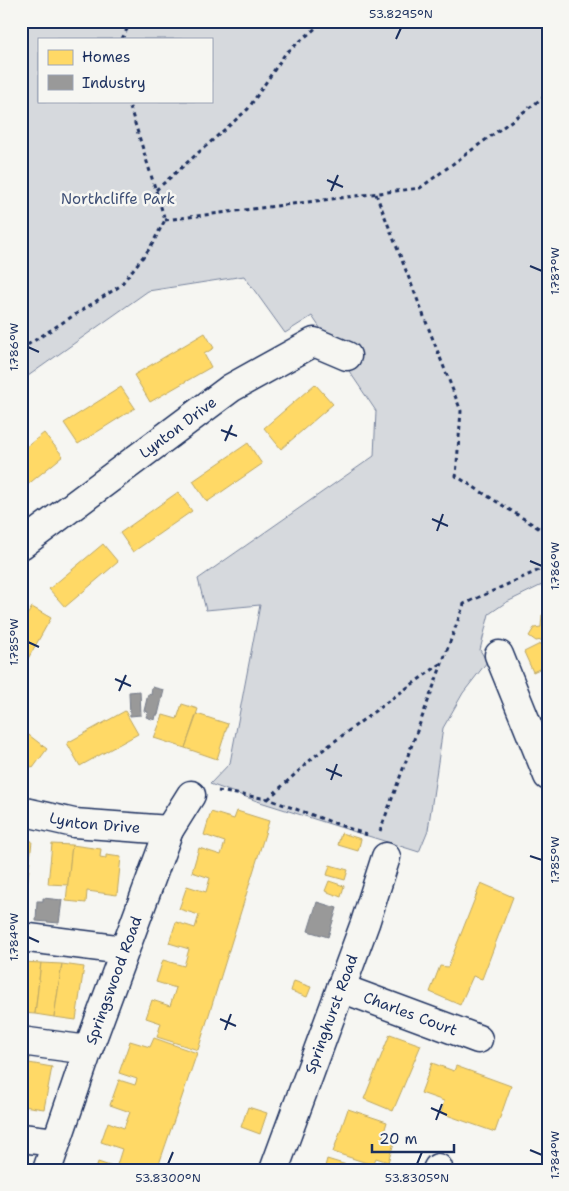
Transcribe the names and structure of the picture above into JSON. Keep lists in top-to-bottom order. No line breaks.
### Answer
{"streets":{"street":["Lynton Drive","Springswood Road","Springhurst Road","Charles Court"]},"crossings":[["Lynton Drive","Springswood Road"],["Springhurst Road","Charles Court"]],"parks":["Northcliffe Park"],"legend":["Homes","Industry"],"scale_bar":"20 m","coordinates":["53.8295°N","1.787°W","1.786°W","1.785°W","1.784°W","53.8300°N","53.8305°N"]}
